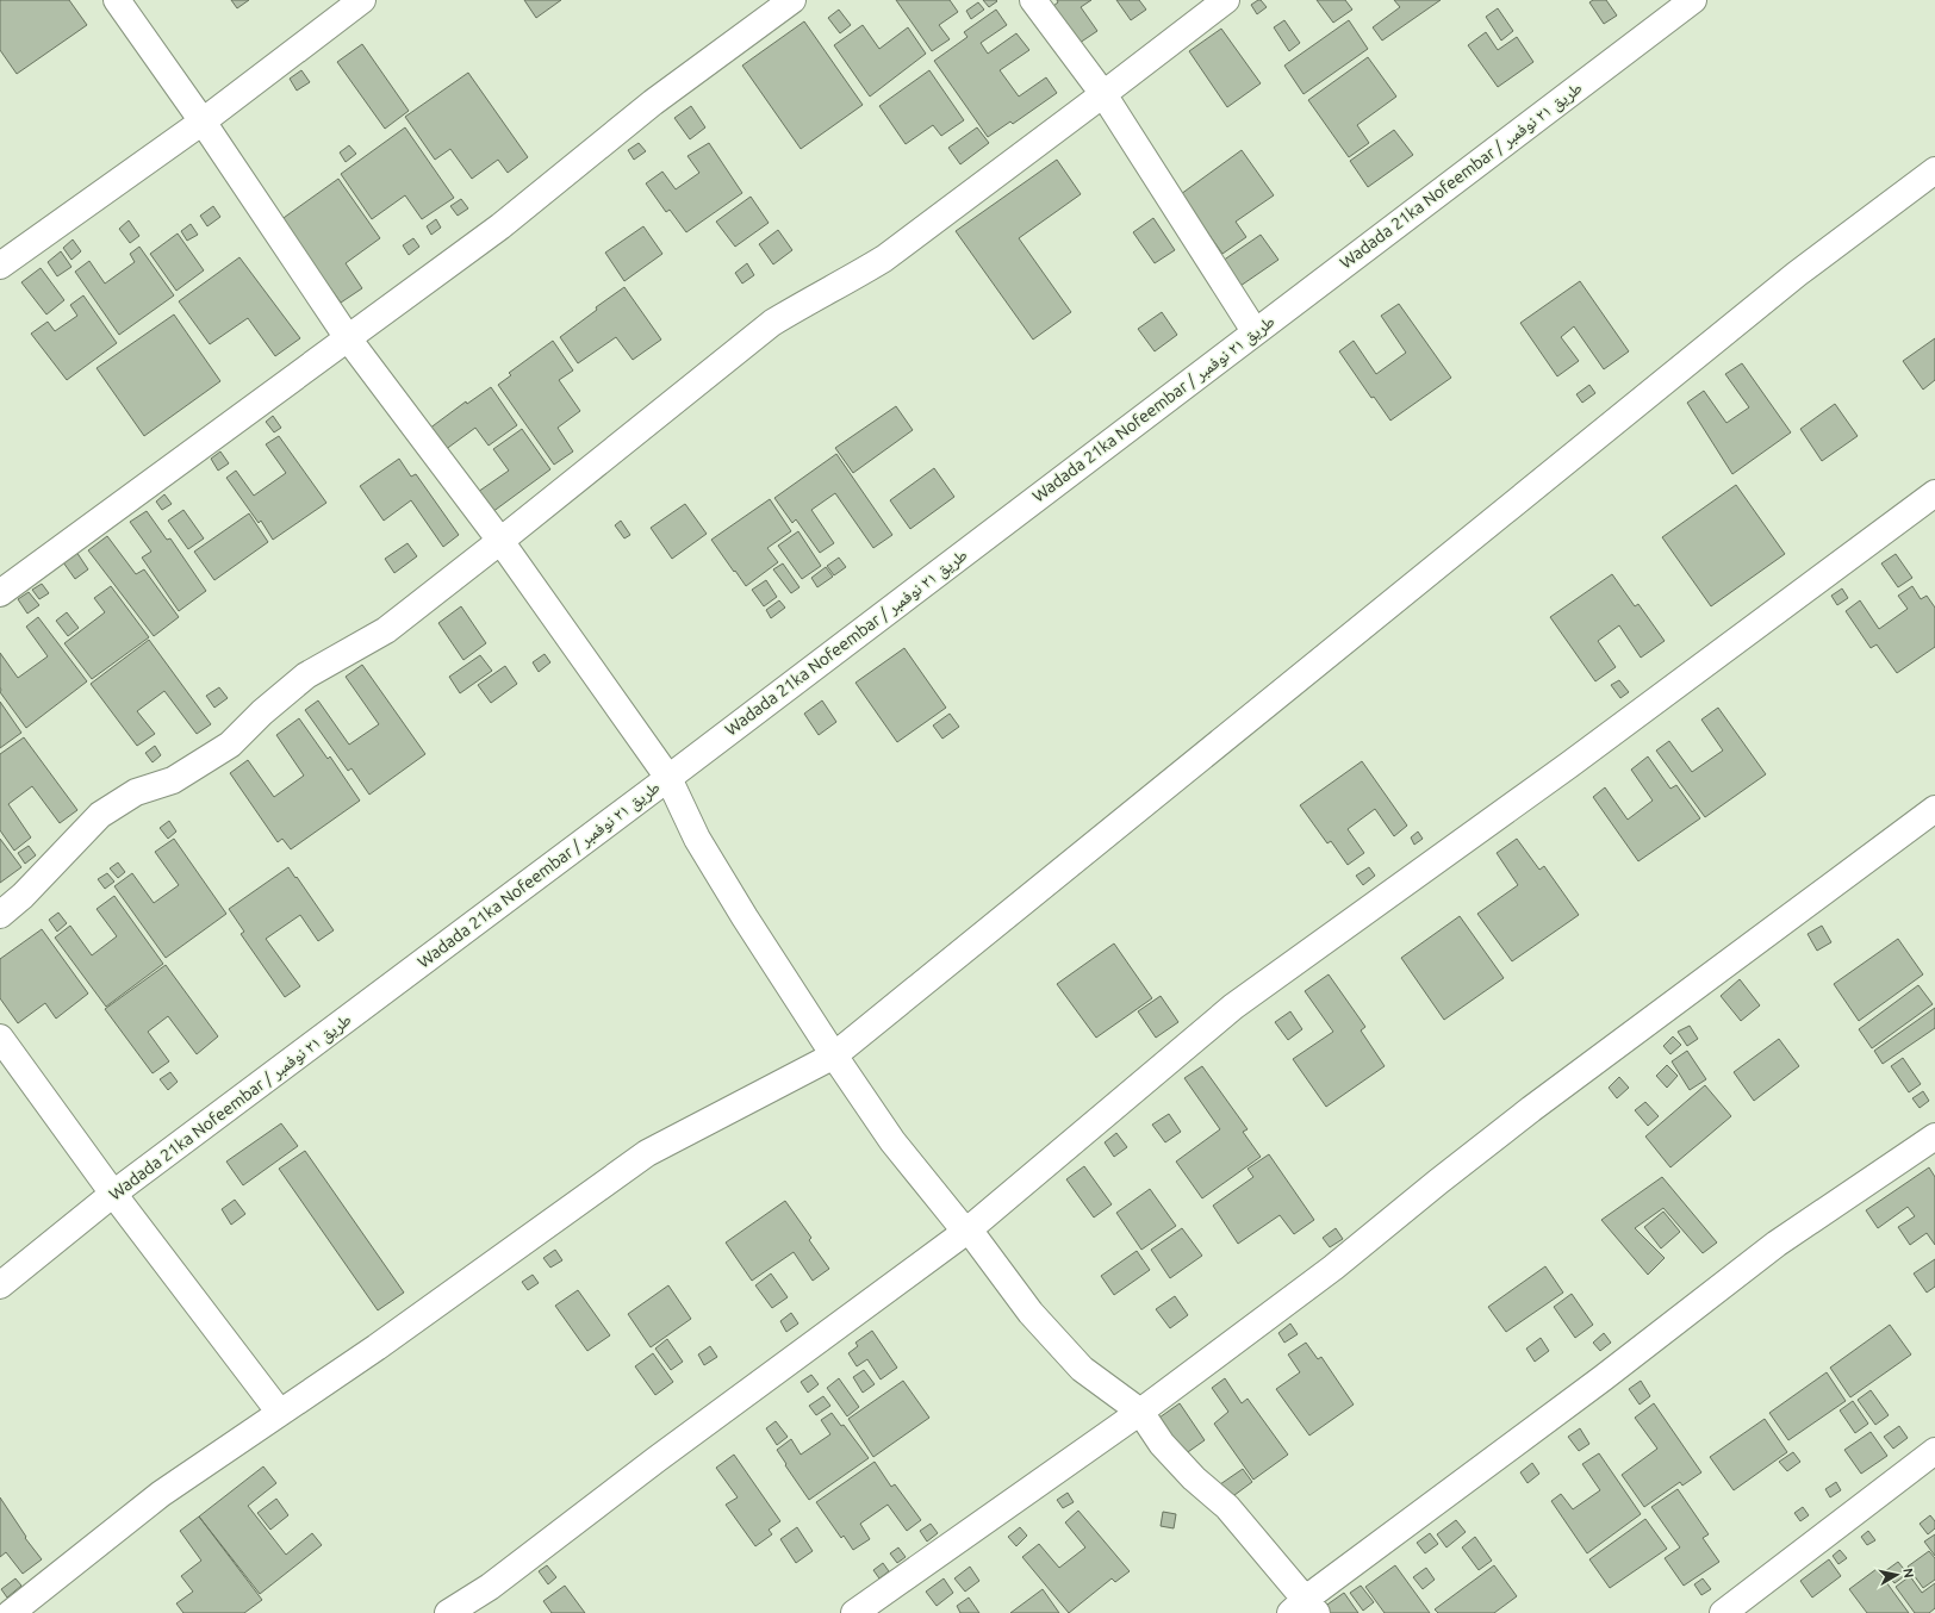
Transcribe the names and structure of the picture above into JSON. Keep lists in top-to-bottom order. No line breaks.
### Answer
{"streets":{"street":["Wadada 21ka Nofeembar / طريق ٢١ نوفمبر"]},"north":"right"}
